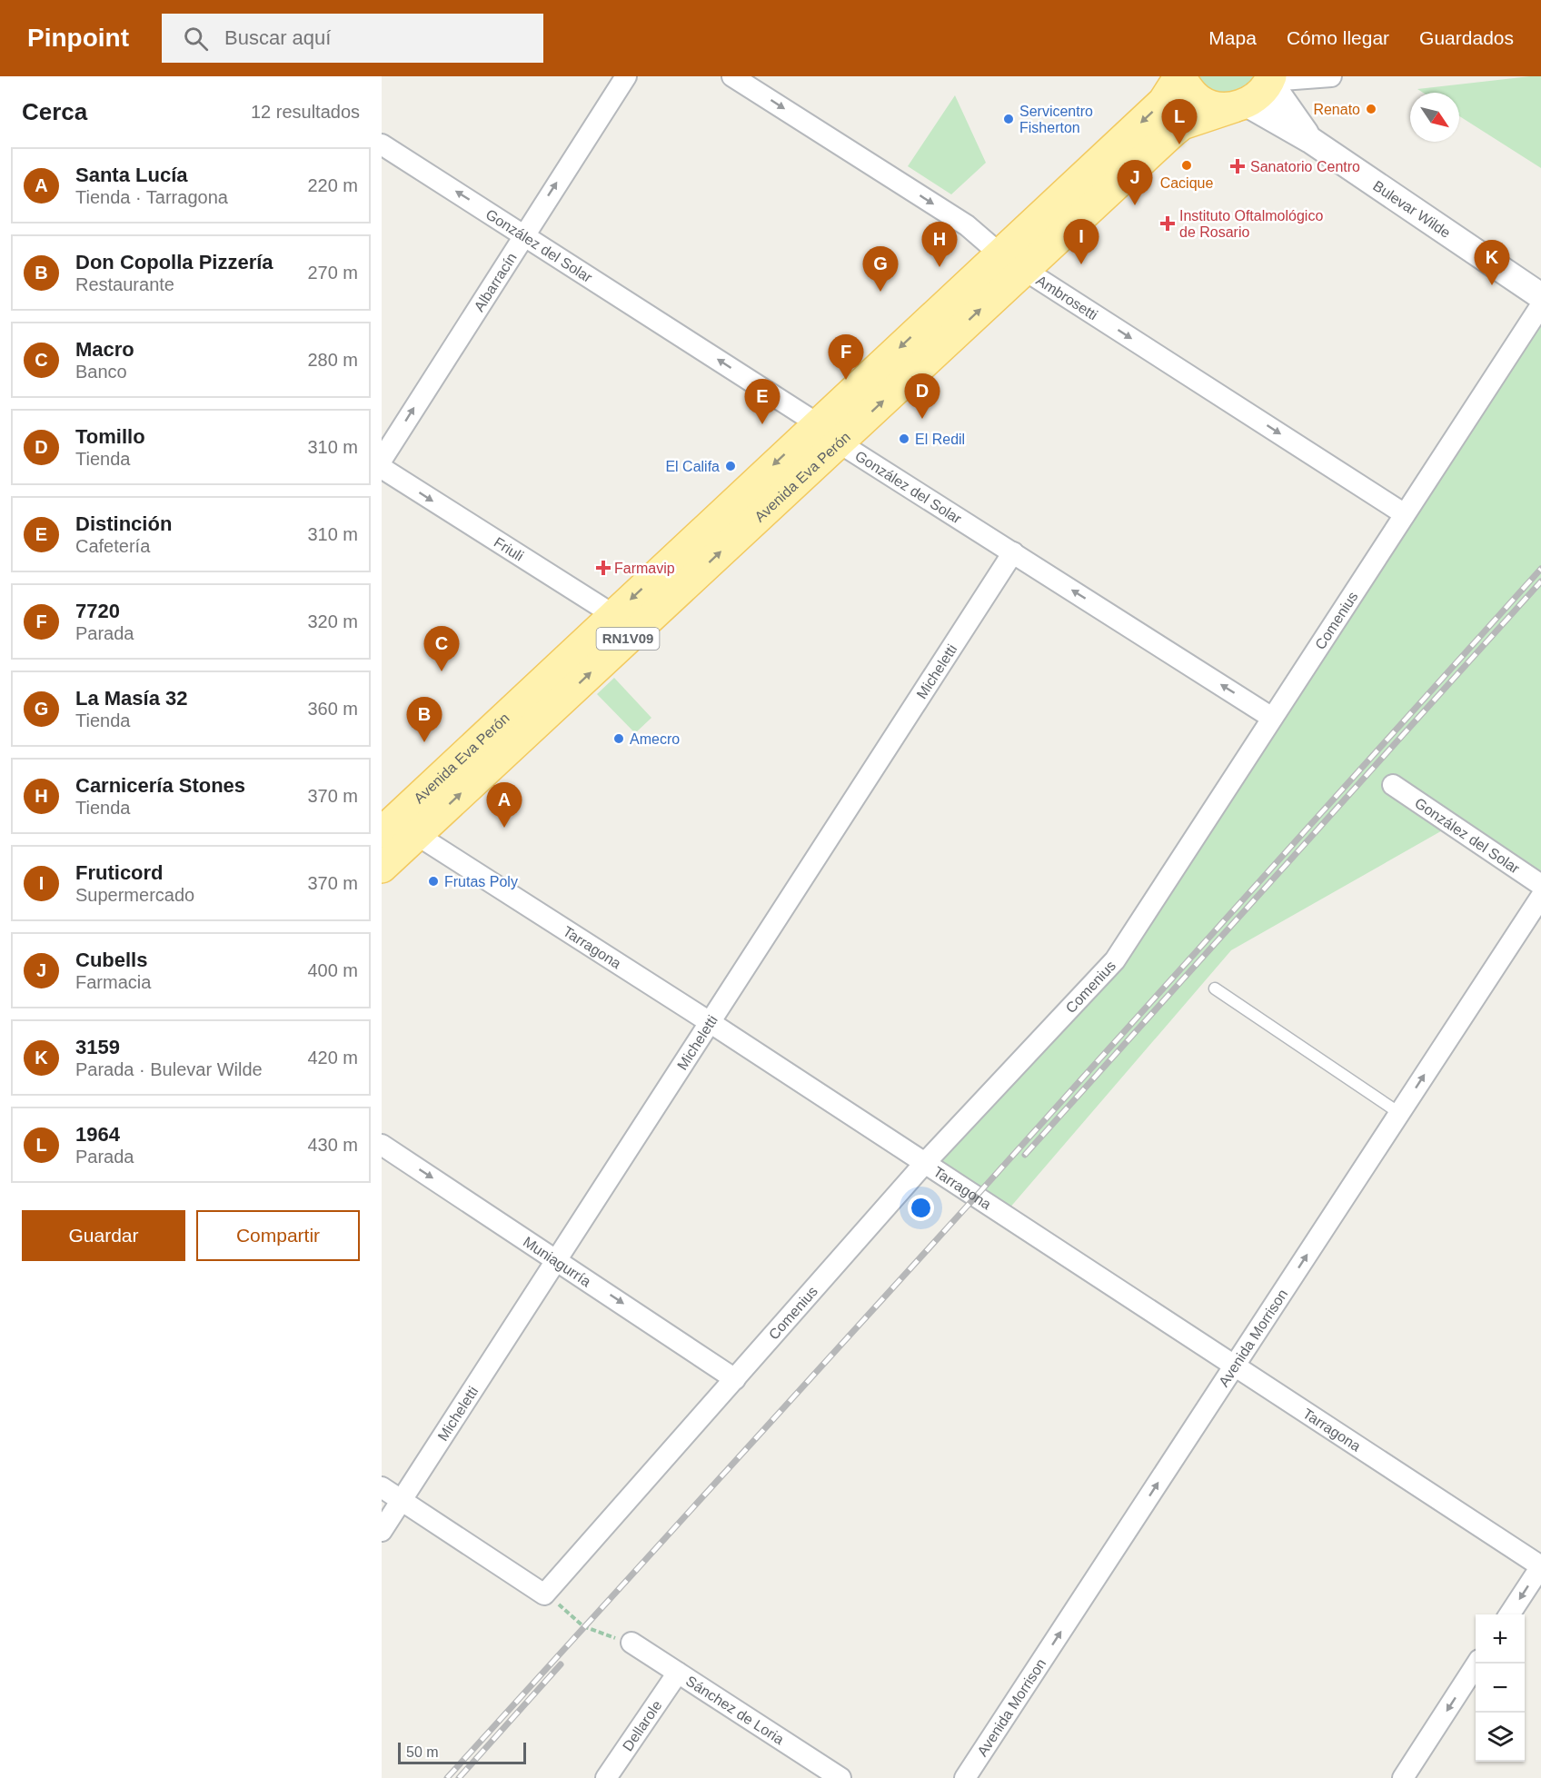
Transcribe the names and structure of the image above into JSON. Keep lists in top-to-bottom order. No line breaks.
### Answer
{"streets":{"main road":["Avenida Eva Perón","RN1V09"],"street":["Bulevar Wilde","González del Solar","Albarracín","Ambrosetti","Friuli","Comenius","Micheletti","Tarragona","Muniagurría","Avenida Morrison","Sánchez de Loria","Dellarole"]},"crossings":[["Bulevar Wilde","Avenida Eva Perón"],["Bulevar Wilde","RN1V09"],["González del Solar","Albarracín"],["González del Solar","Avenida Eva Perón"],["González del Solar","Comenius"],["González del Solar","Micheletti"],["Ambrosetti","Avenida Eva Perón"],["Ambrosetti","Comenius"],["Avenida Eva Perón","Friuli"],["Avenida Eva Perón","RN1V09"],["Avenida Eva Perón","Tarragona"],["Comenius","Tarragona"],["Comenius","Muniagurría"],["Micheletti","Tarragona"],["Micheletti","Muniagurría"],["Tarragona","Avenida Morrison"],["Sánchez de Loria","Dellarole"]],"one_way":["González del Solar","Albarracín","Ambrosetti","Friuli","Muniagurría","Avenida Morrison"],"places":{"other":["Renato","Servicentro Fisherton","Cacique","El Redil","El Califa","Amecro","Frutas Poly"],"health":["Sanatorio Centro","Instituto Oftalmológico de Rosario","Farmavip"]},"scale_bar":"50 m","north":"bottom right","page":{"header":"Pinpoint","search":"Buscar aquí","nav":["Mapa","Cómo llegar","Guardados"],"heading":["Cerca","12 resultados"],"pins":["L","J","I","H","K","G","F","D","E","C","B","A"],"list":[{"mark":"A","name":"Santa Lucía","note":"Tienda · Tarragona","value":"220 m"},{"mark":"B","name":"Don Copolla Pizzería","note":"Restaurante","value":"270 m"},{"mark":"C","name":"Macro","note":"Banco","value":"280 m"},{"mark":"D","name":"Tomillo","note":"Tienda","value":"310 m"},{"mark":"E","name":"Distinción","note":"Cafetería","value":"310 m"},{"mark":"F","name":"7720","note":"Parada","value":"320 m"},{"mark":"G","name":"La Masía 32","note":"Tienda","value":"360 m"},{"mark":"H","name":"Carnicería Stones","note":"Tienda","value":"370 m"},{"mark":"I","name":"Fruticord","note":"Supermercado","value":"370 m"},{"mark":"J","name":"Cubells","note":"Farmacia","value":"400 m"},{"mark":"K","name":"3159","note":"Parada · Bulevar Wilde","value":"420 m"},{"mark":"L","name":"1964","note":"Parada","value":"430 m"}],"buttons":["Guardar","Compartir"],"map_buttons":["+","−"],"scale":"50 m"}}
